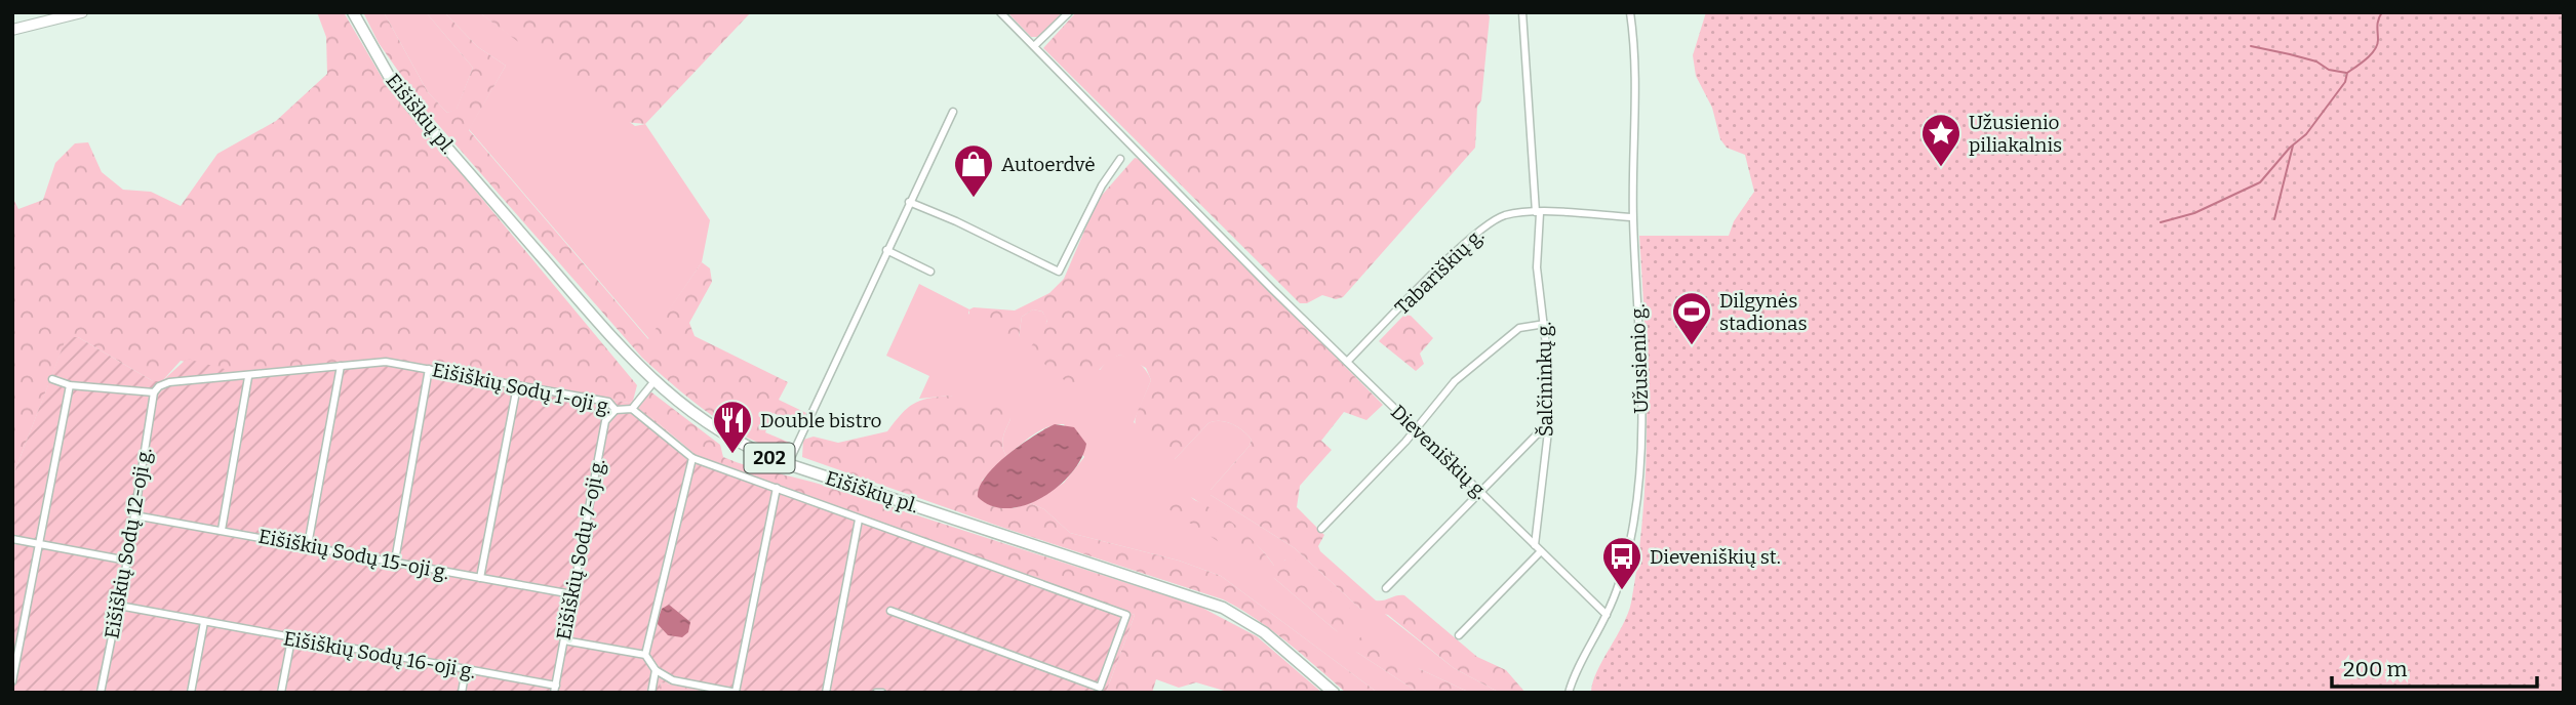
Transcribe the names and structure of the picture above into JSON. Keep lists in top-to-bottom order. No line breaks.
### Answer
{"streets":{"main road":["Eišiškių pl.","202"],"street":["Tabariškių g.","Užusienio g.","Šalčininkų g.","Eišiškių Sodų 1-oji g.","Dieveniškių g.","Eišiškių Sodų 12-oji g.","Eišiškių Sodų 7-oji g.","Eišiškių Sodų 15-oji g.","Eišiškių Sodų 16-oji g."]},"crossings":[["Tabariškių g.","Užusienio g."],["Tabariškių g.","Šalčininkų g."],["Tabariškių g.","Dieveniškių g."],["Užusienio g.","Dieveniškių g."],["Šalčininkų g.","Dieveniškių g."],["Eišiškių Sodų 1-oji g.","Eišiškių Sodų 12-oji g."],["Eišiškių Sodų 1-oji g.","Eišiškių Sodų 7-oji g."],["Eišiškių Sodų 12-oji g.","Eišiškių Sodų 15-oji g."],["Eišiškių Sodų 12-oji g.","Eišiškių Sodų 16-oji g."],["Eišiškių Sodų 7-oji g.","Eišiškių Sodų 15-oji g."],["Eišiškių Sodų 7-oji g.","Eišiškių Sodų 16-oji g."]],"places":{"place":["Užusienio piliakalnis"],"shop":["Autoerdvė"],"sports":["Dilgynės stadionas"],"restaurant":["Double bistro"],"bus stop":["Dieveniškių st."]},"scale_bar":"200 m"}
